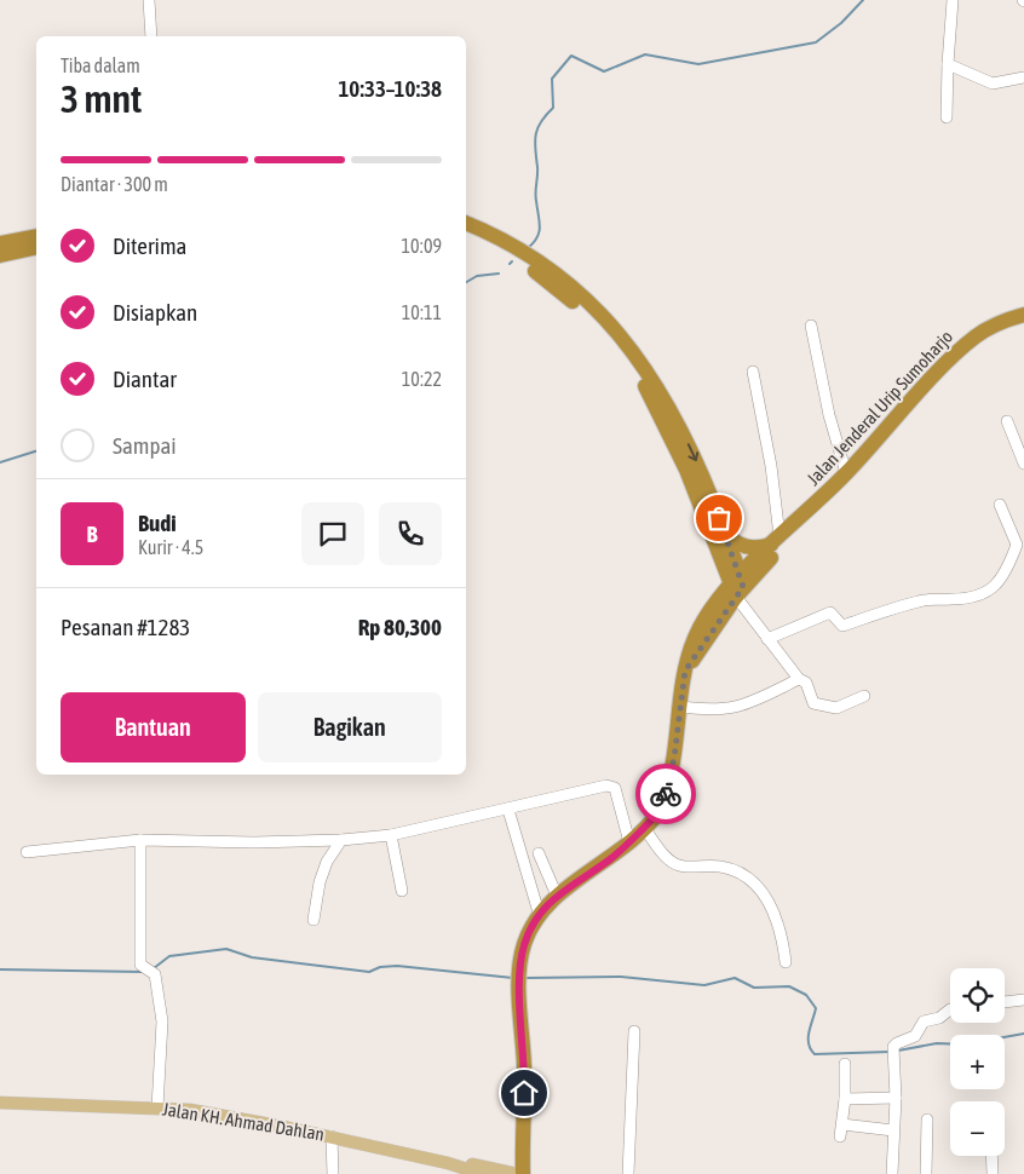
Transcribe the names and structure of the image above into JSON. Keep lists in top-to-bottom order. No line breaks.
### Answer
{"streets":{"highway":["Jalan Jenderal Urip Sumoharjo"],"main road":["Jalan KH. Ahmad Dahlan"]},"crossings":[["Jalan Jenderal Urip Sumoharjo","Jalan KH. Ahmad Dahlan"]],"page":{"heading":["3 mnt","Tiba dalam","10:33–10:38"],"panel":["Budi","Kurir · 4.5","Pesanan #1283","Rp 80,300"],"bar":"Diantar · 300 m","list":[["Diterima","10:09"],["Disiapkan","10:11"],["Diantar","10:22"],"Sampai"],"round":"B","buttons":["Bantuan","Bagikan"],"map_buttons":["+","−"]}}
